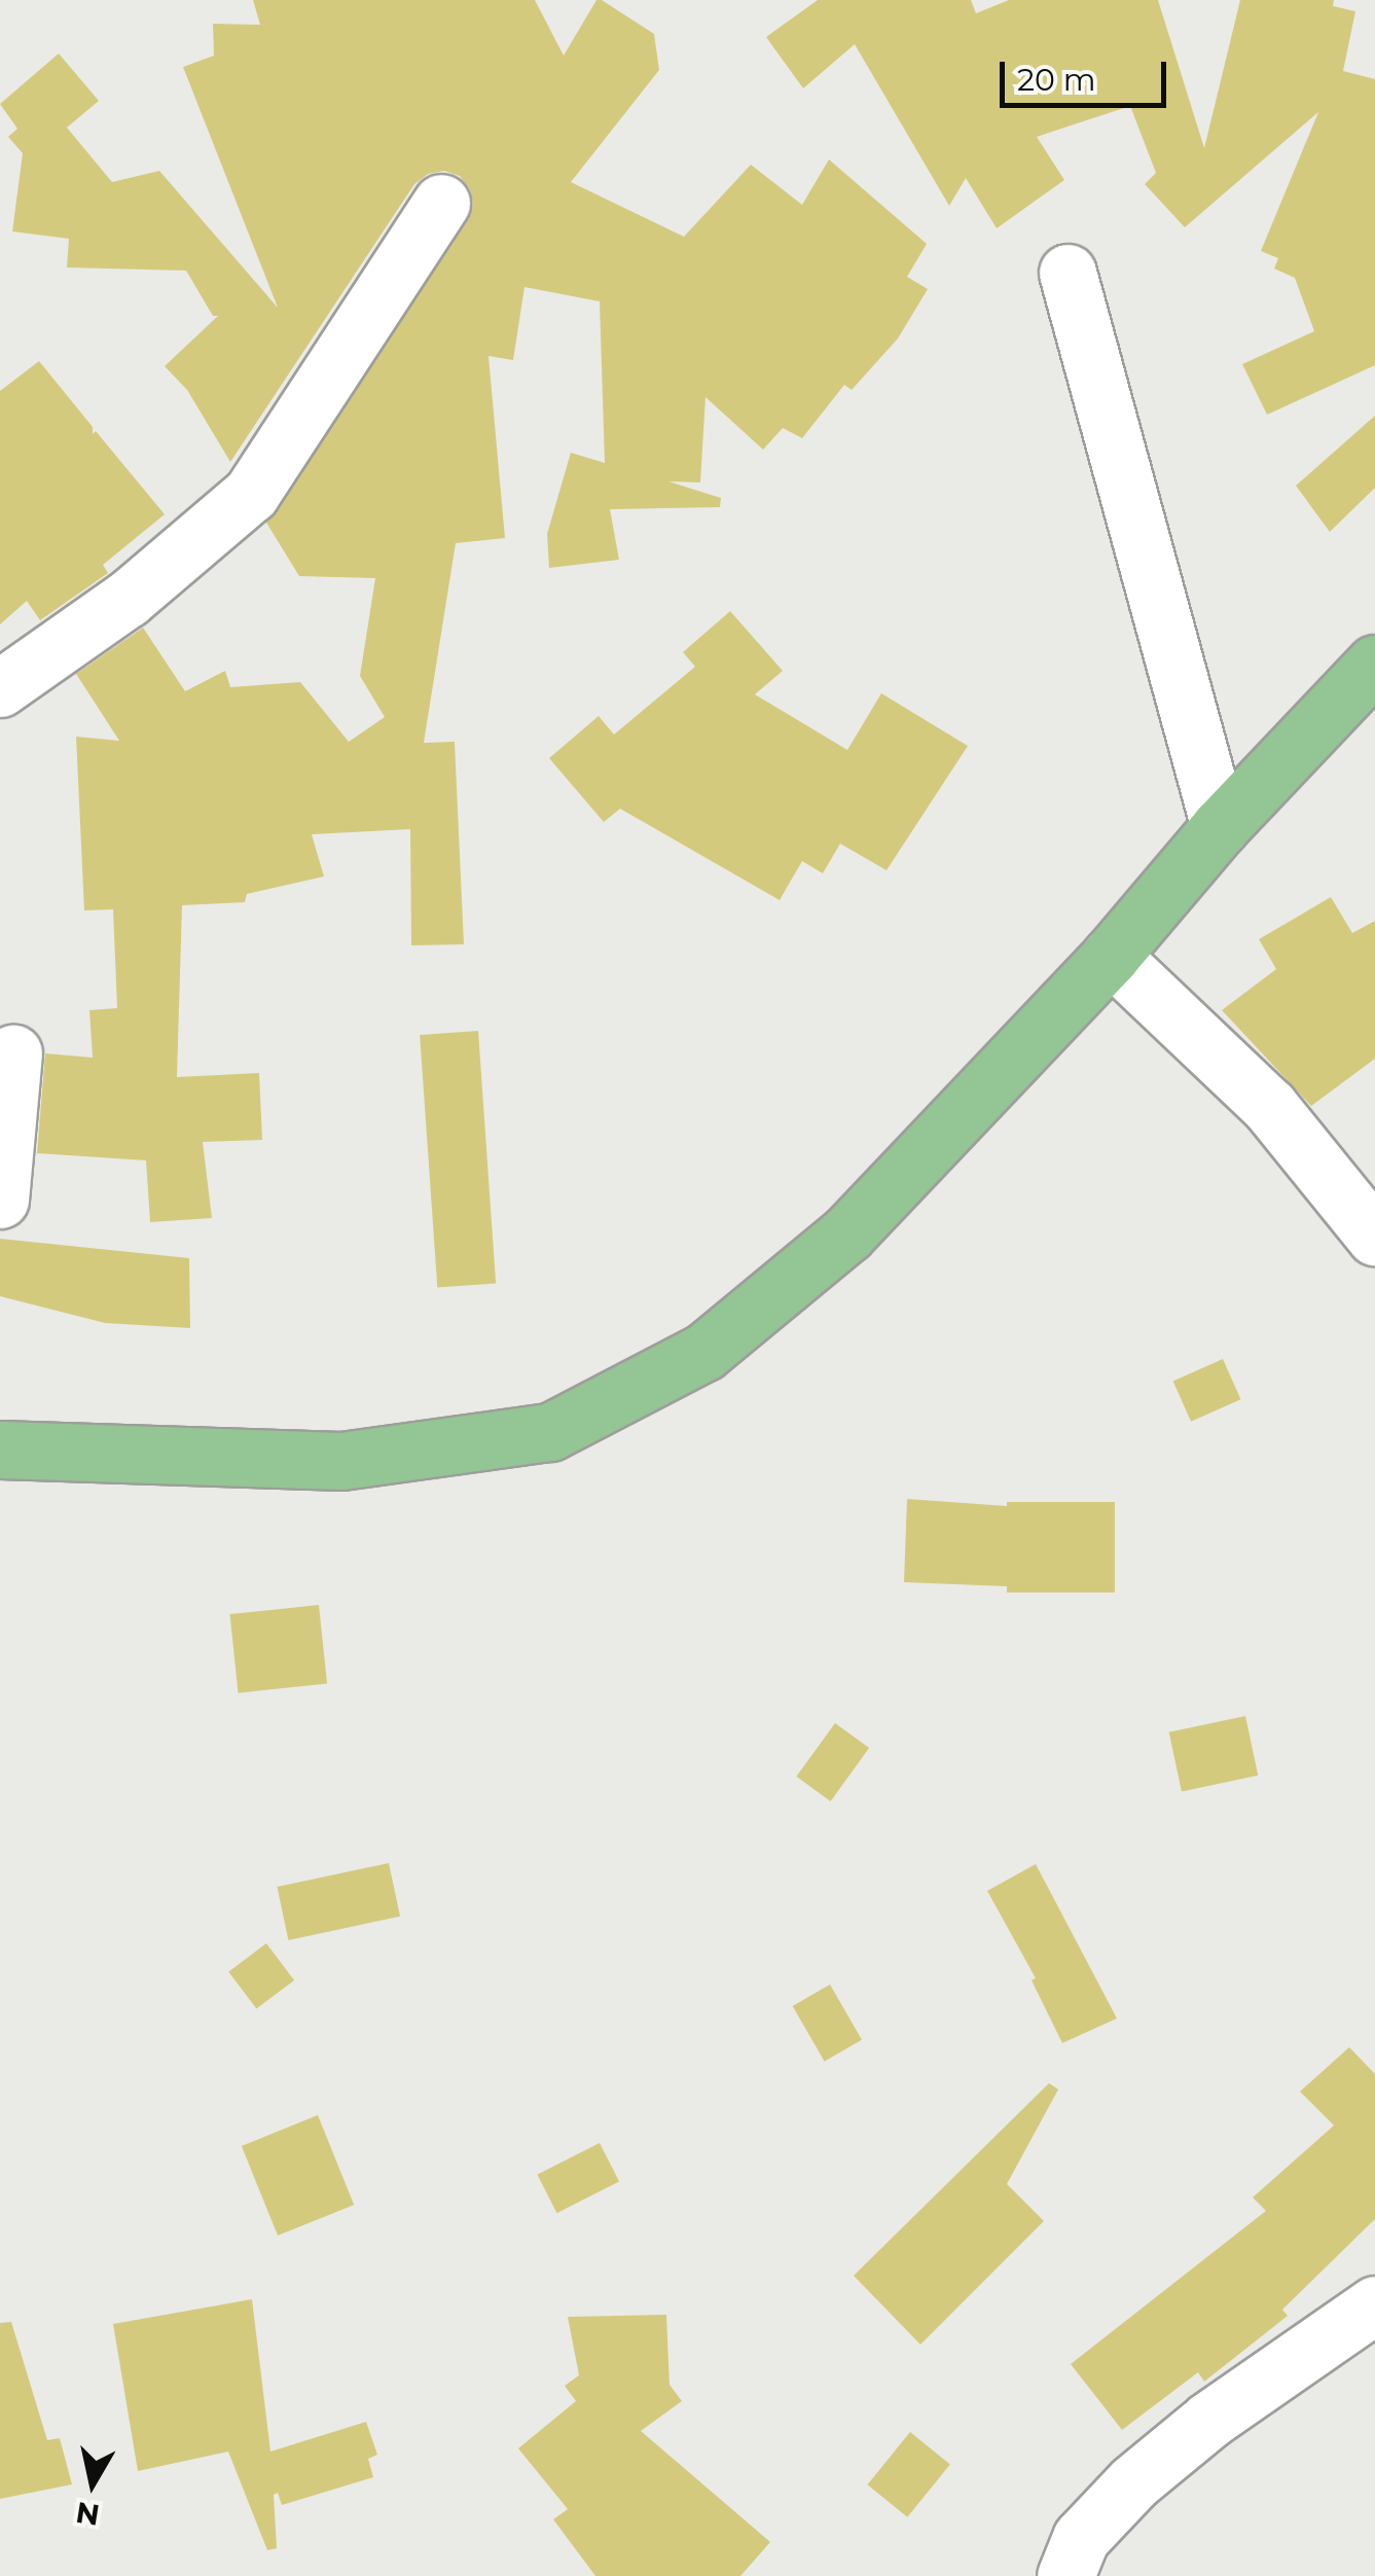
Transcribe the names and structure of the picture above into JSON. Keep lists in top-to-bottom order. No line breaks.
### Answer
{"scale_bar":"20 m","north":"bottom"}
